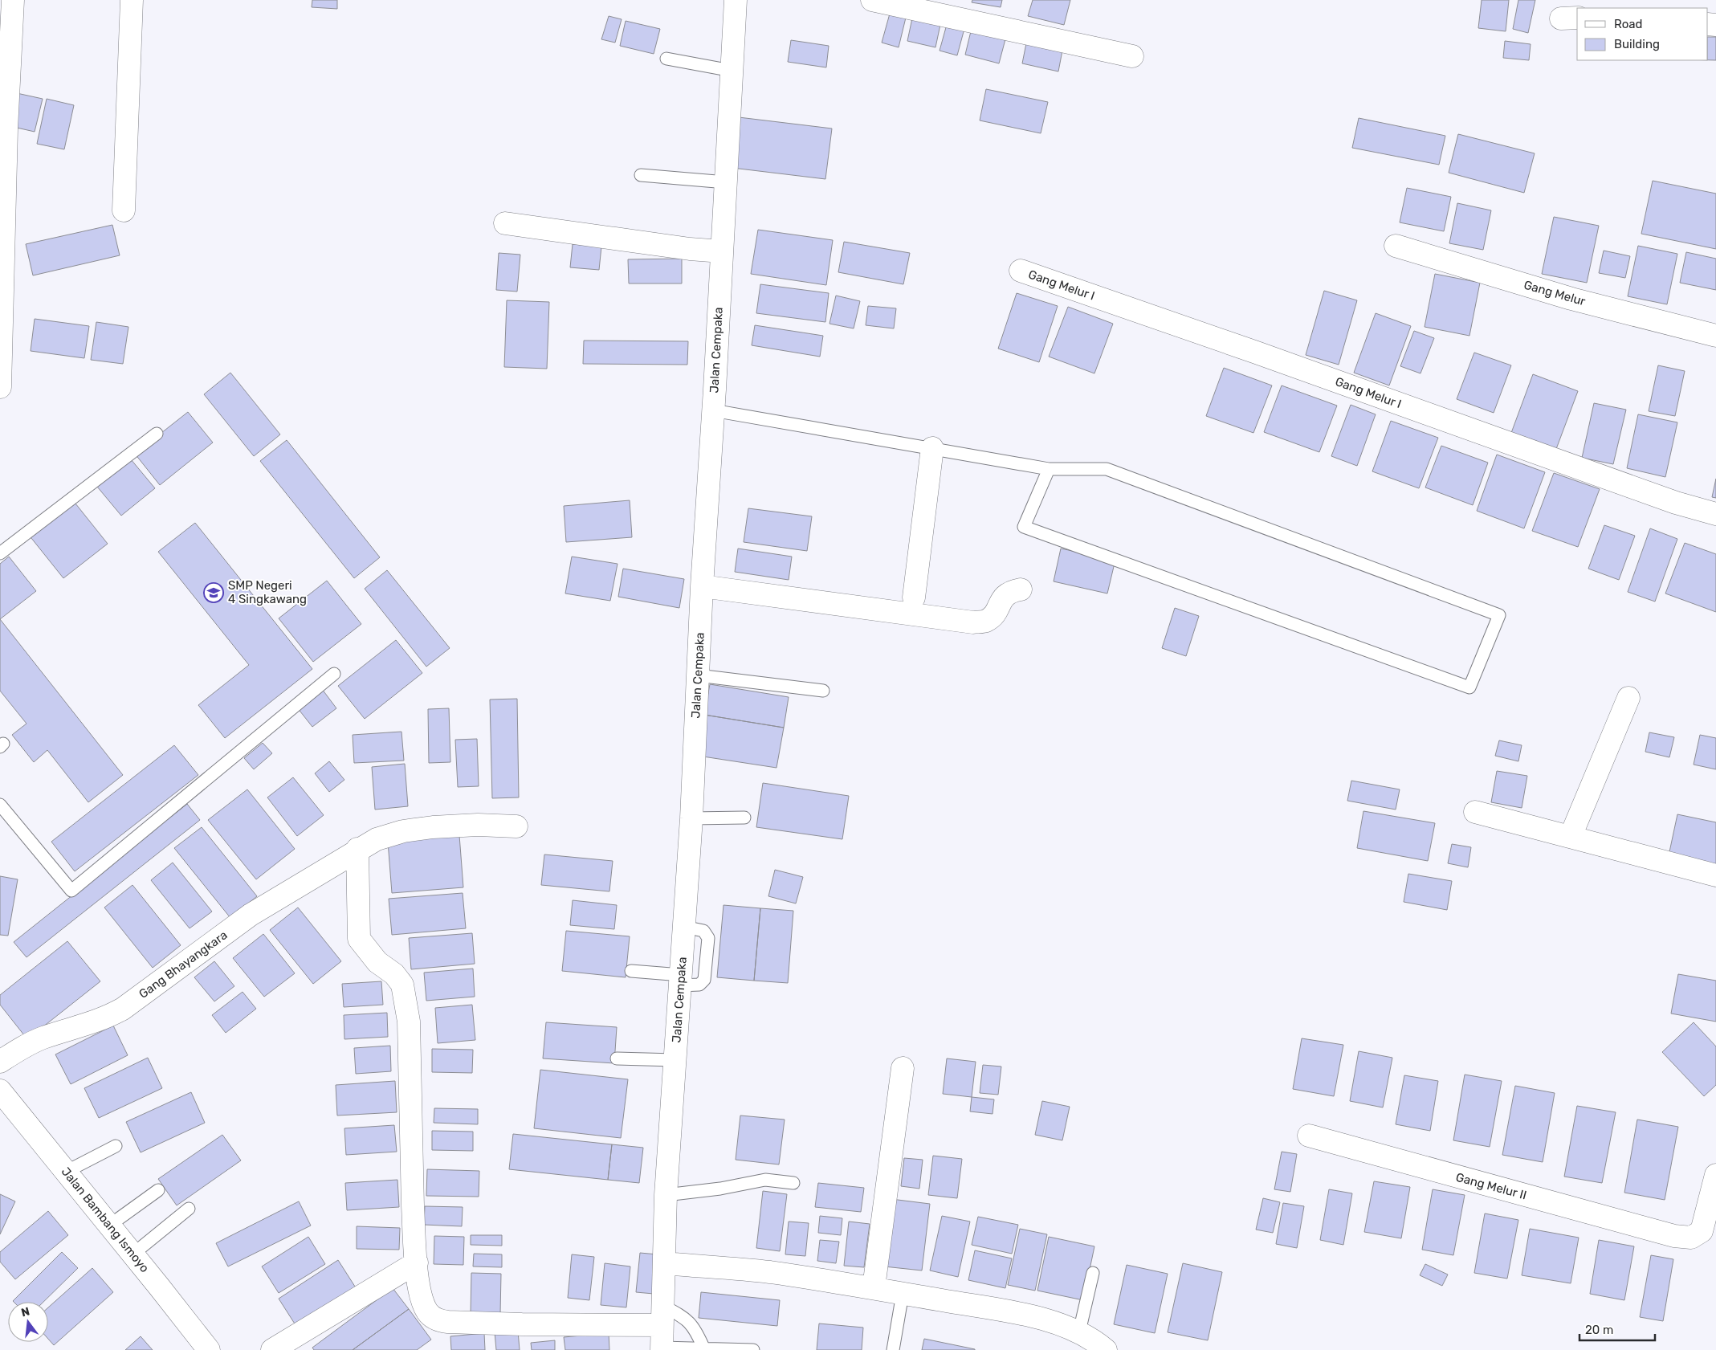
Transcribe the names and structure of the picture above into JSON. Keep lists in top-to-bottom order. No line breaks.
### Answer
{"streets":{"street":["Gang Melur I","Gang Melur","Jalan Cempaka","Gang Bhayangkara","Gang Melur II","Jalan Bambang Ismoyo"]},"places":{"school or university":["SMP Negeri 4 Singkawang"]},"legend":["Road","Building"],"scale_bar":"20 m","north":"top"}
